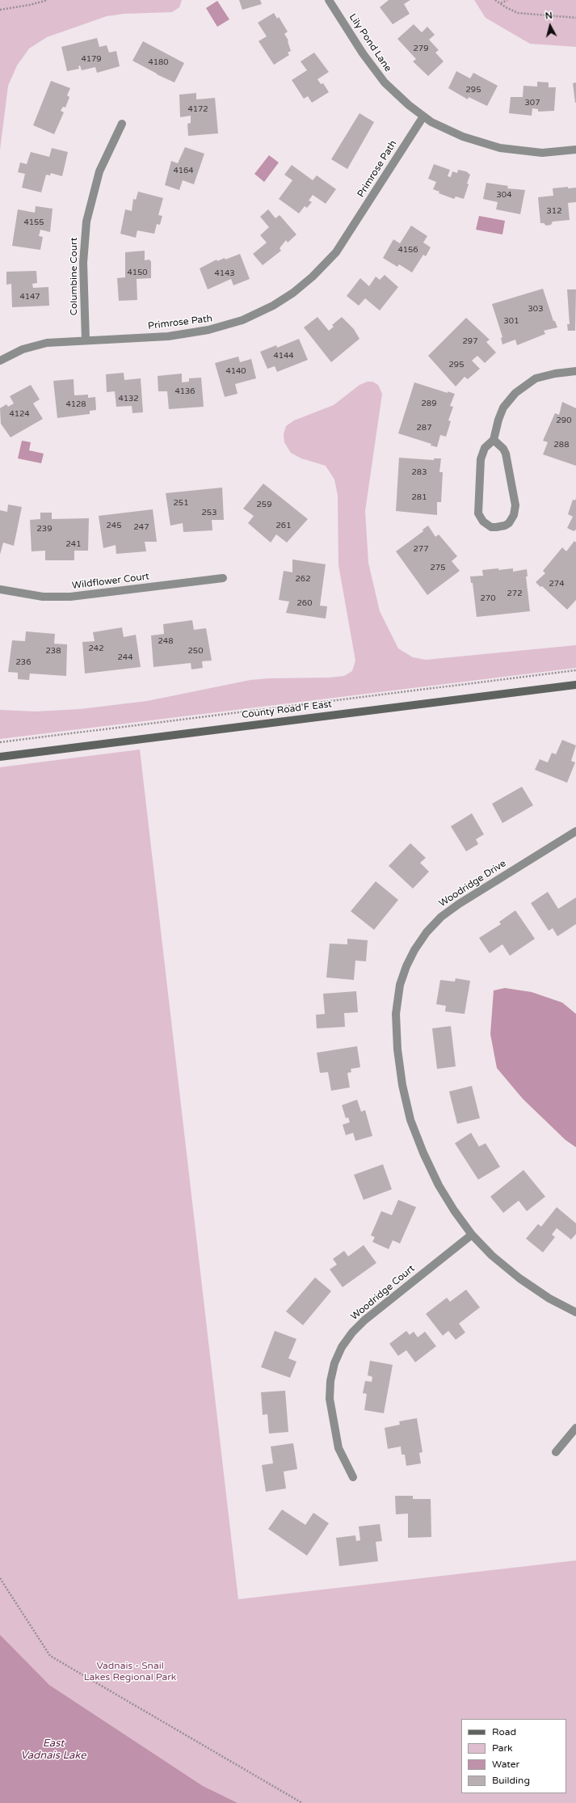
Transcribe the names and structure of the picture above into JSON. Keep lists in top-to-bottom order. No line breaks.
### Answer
{"streets":{"street":["Lily Pond Lane","Primrose Path","Columbine Court","Wildflower Court","County Road F East","Woodridge Drive","Woodridge Court"]},"crossings":[["Lily Pond Lane","Primrose Path"],["Primrose Path","Columbine Court"],["Woodridge Drive","Woodridge Court"]],"water":["East Vadnais Lake"],"parks":["Vadnais - Snail Lakes Regional Park"],"house_numbers":["279","4179","4180","295","307","4172","4164","304","312","4155","4156","4150","4143","4147","303","301","297","4144","295","4140","4136","4132","289","4128","4124","290","287","288","283","281","251","259","253","245","261","247","239","241","277","275","262","274","272","270","260","248","242","238","250","244","236"],"legend":["Road","Park","Water","Building"],"north":"top"}
